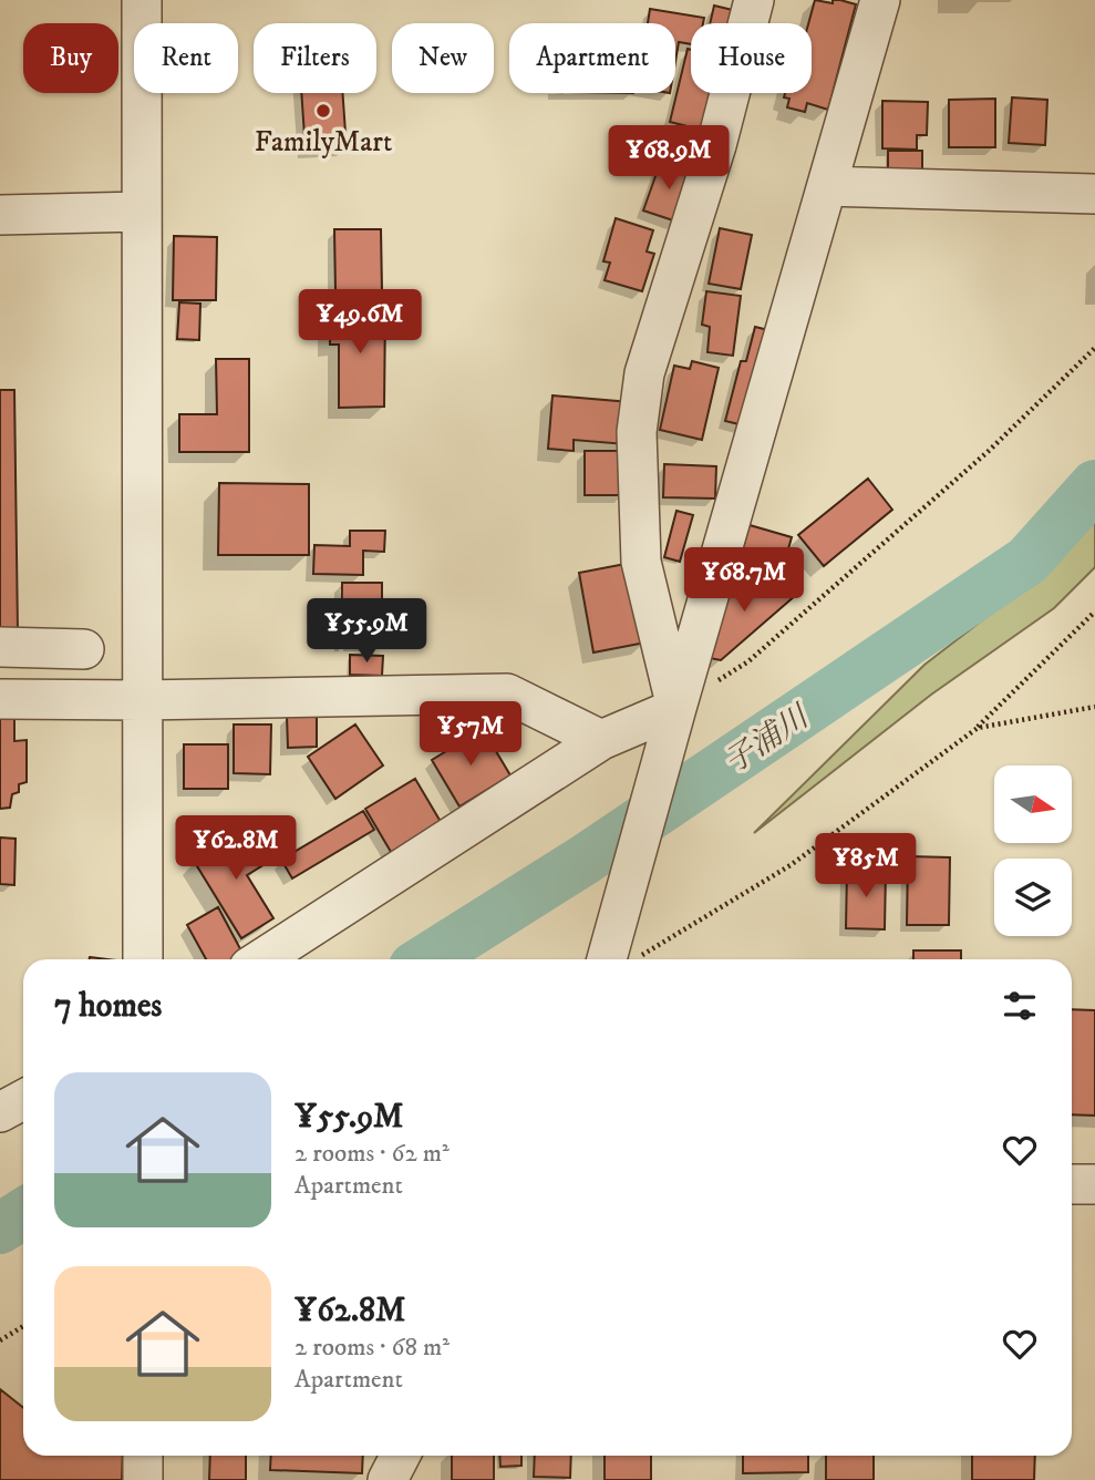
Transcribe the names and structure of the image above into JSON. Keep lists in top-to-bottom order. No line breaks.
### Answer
{"water":["子浦川"],"places":["FamilyMart"],"north":"right","page":{"chip":["Buy","Rent","Filters","New","Apartment","House"],"price":["¥68.9M","¥49.6M","¥68.7M","¥55.9M","¥57M","¥62.8M","¥85M"],"heading":"7 homes","list":[{"name":"¥55.9M","note":"2 rooms · 62 m² · Apartment"},{"name":"¥62.8M","note":"2 rooms · 68 m² · Apartment"}]}}
